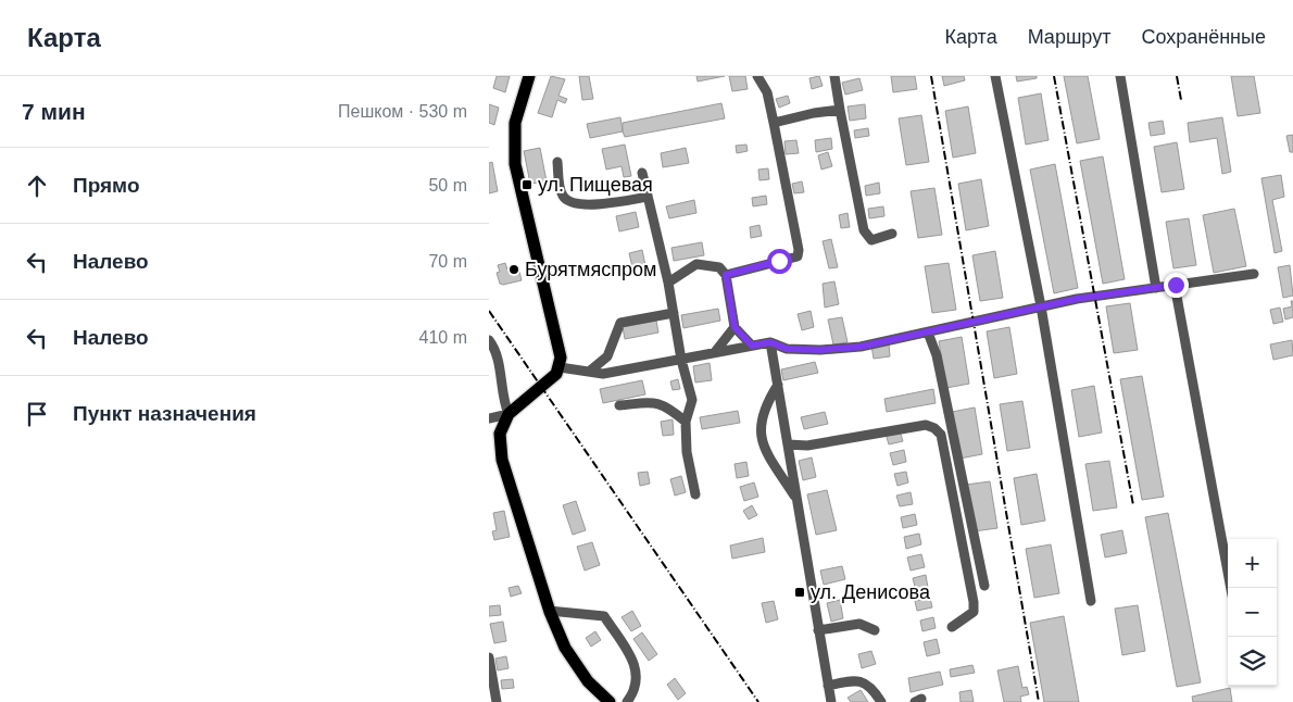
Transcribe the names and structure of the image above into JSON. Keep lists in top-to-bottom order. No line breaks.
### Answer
{"places":{"transit":["ул. Пищевая","ул. Денисова"],"other":["Бурятмяспром"]},"page":{"header":"Карта","nav":["Карта","Маршрут","Сохранённые"],"heading":["7 мин","Пешком · 530 m"],"list":[["Прямо","50 m"],["Налево","70 m"],["Налево","410 m"],"Пункт назначения"],"map_buttons":["+","−"]}}
